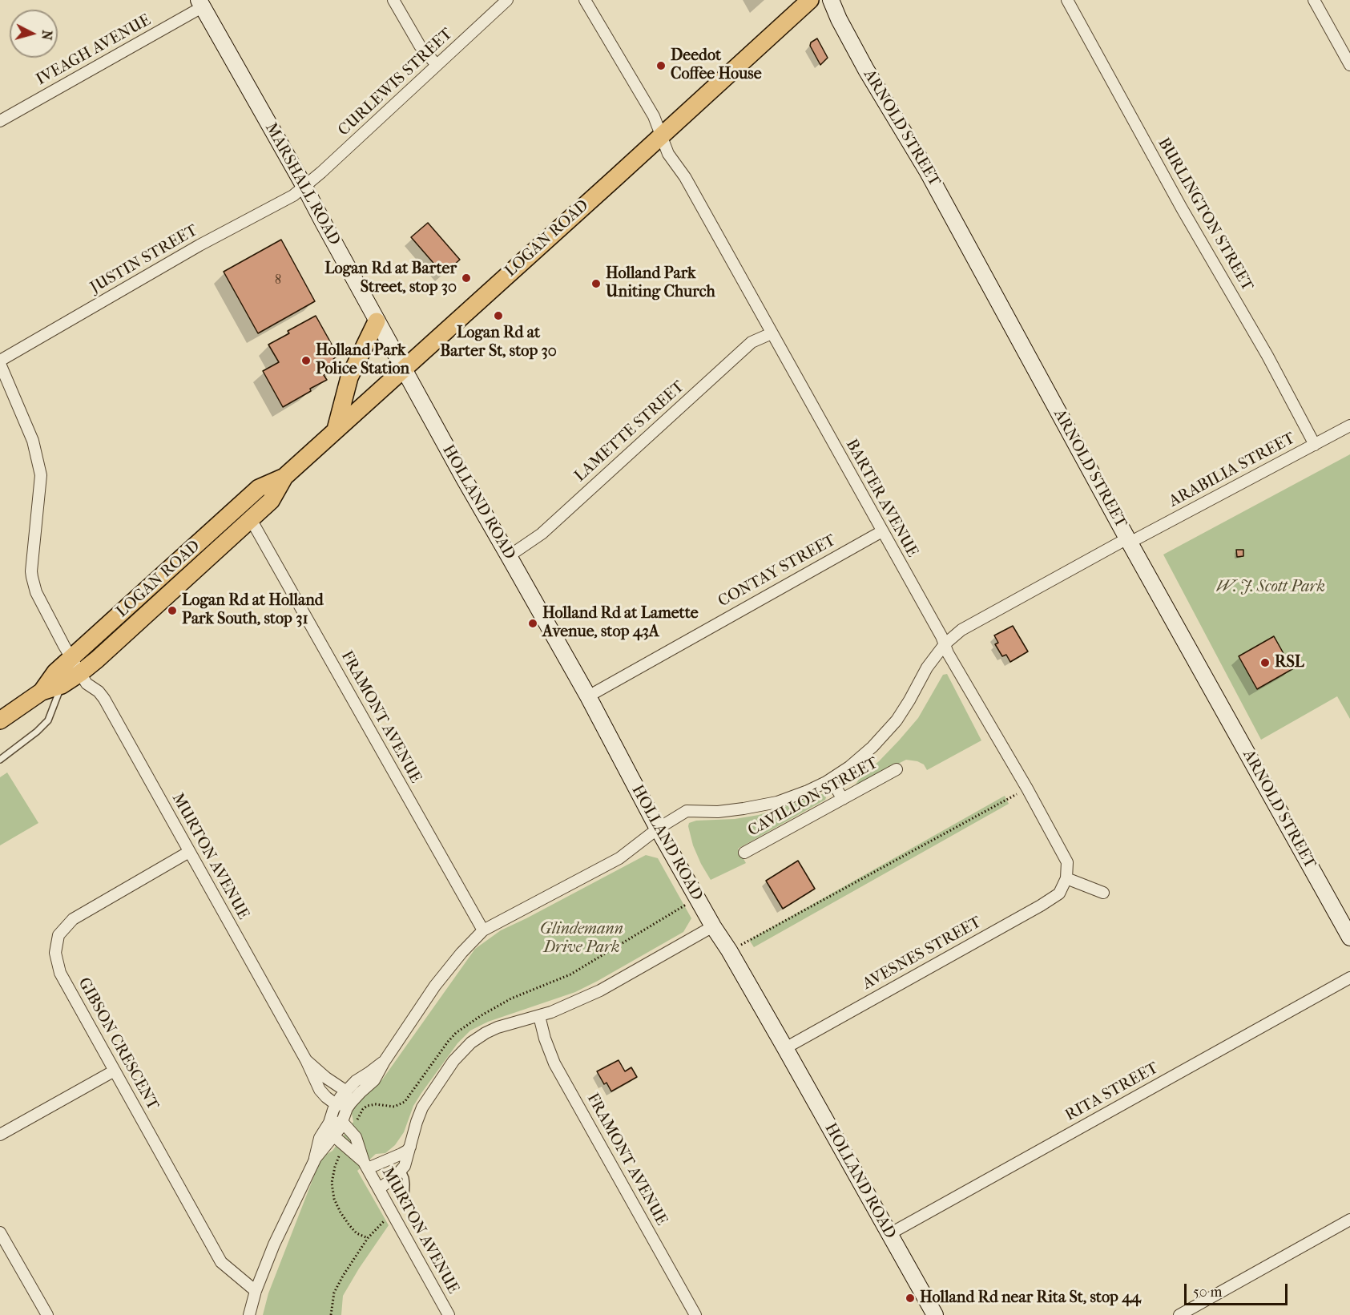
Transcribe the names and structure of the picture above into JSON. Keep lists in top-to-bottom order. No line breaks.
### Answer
{"streets":{"main road":["ARNOLD STREET","MARSHALL ROAD","LOGAN ROAD","HOLLAND ROAD"],"street":["IVEAGH AVENUE","CURLEWIS STREET","BURLINGTON STREET","JUSTIN STREET","LAMETTE STREET","ARABILIA STREET","BARTER AVENUE","CONTAY STREET","FRAMONT AVENUE","CAVILLON STREET","MURTON AVENUE","AVESNES STREET","GIBSON CRESCENT","RITA STREET"]},"crossings":[["IVEAGH AVENUE","MARSHALL ROAD"],["CURLEWIS STREET","MARSHALL ROAD"],["CURLEWIS STREET","JUSTIN STREET"],["ARNOLD STREET","ARABILIA STREET"],["MARSHALL ROAD","LOGAN ROAD"],["MARSHALL ROAD","JUSTIN STREET"],["MARSHALL ROAD","HOLLAND ROAD"],["BURLINGTON STREET","ARABILIA STREET"],["LOGAN ROAD","BARTER AVENUE"],["LOGAN ROAD","HOLLAND ROAD"],["LOGAN ROAD","FRAMONT AVENUE"],["LOGAN ROAD","MURTON AVENUE"],["JUSTIN STREET","MURTON AVENUE"],["LAMETTE STREET","BARTER AVENUE"],["LAMETTE STREET","HOLLAND ROAD"],["ARABILIA STREET","BARTER AVENUE"],["ARABILIA STREET","CAVILLON STREET"],["BARTER AVENUE","CONTAY STREET"],["BARTER AVENUE","CAVILLON STREET"],["BARTER AVENUE","AVESNES STREET"],["HOLLAND ROAD","CONTAY STREET"],["HOLLAND ROAD","CAVILLON STREET"],["HOLLAND ROAD","AVESNES STREET"],["HOLLAND ROAD","RITA STREET"],["FRAMONT AVENUE","CAVILLON STREET"],["MURTON AVENUE","GIBSON CRESCENT"]],"parks":["W. J. Scott Park","Glindemann Drive Park"],"places":["Deedot Coffee House","Logan Rd at Barter Street, stop 30","Holland Park Uniting Church","Logan Rd at Barter St, stop 30","Holland Park Police Station","Logan Rd at Holland Park South, stop 31","Holland Rd at Lamette Avenue, stop 43A","RSL","Holland Rd near Rita St, stop 44"],"house_numbers":["8"],"scale_bar":"50 m","north":"right"}
